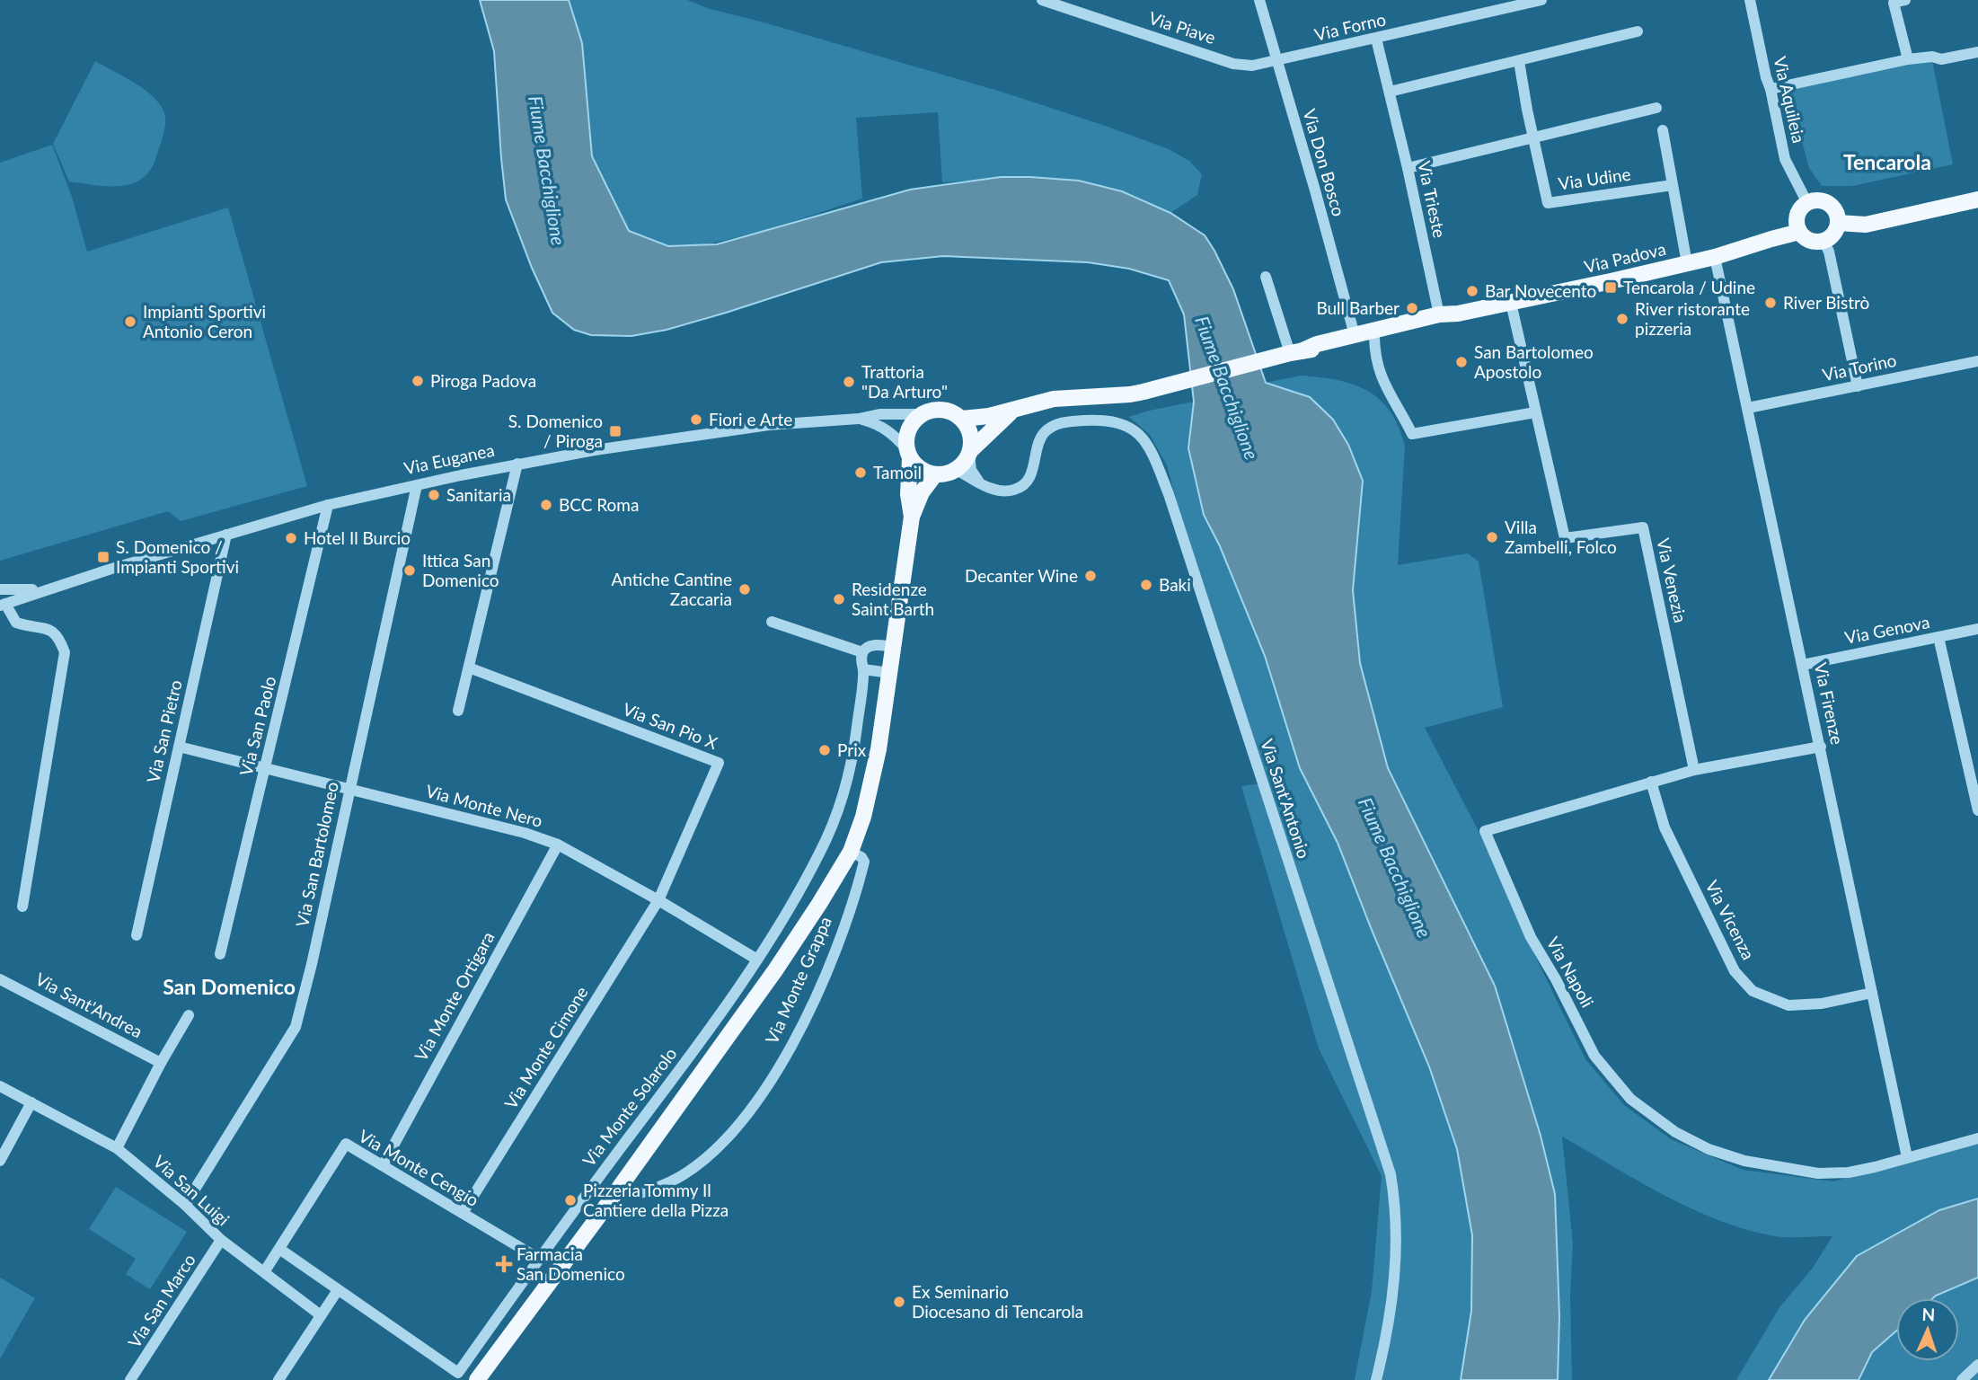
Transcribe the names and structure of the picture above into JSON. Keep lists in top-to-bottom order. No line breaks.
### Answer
{"streets":{"main road":["Via Padova","Via Euganea","Via Monte Grappa"],"street":["Via Forno","Via Piave","Via Aquileia","Via Don Bosco","Via Udine","Via Trieste","Via Torino","Via Venezia","Via Genova","Via Firenze","Via San Paolo","Via San Pio X","Via San Pietro","Via Sant'Antonio","Via Monte Nero","Via San Bartolomeo","Via Vicenza","Via Napoli","Via Monte Ortigara","Via Sant'Andrea","Via Monte Cimone","Via Monte Solarolo","Via Monte Cengio","Via San Luigi","Via San Marco"]},"crossings":[["Via Forno","Via Piave"],["Via Forno","Via Don Bosco"],["Via Forno","Via Trieste"],["Via Piave","Via Don Bosco"],["Via Aquileia","Via Padova"],["Via Don Bosco","Via Padova"],["Via Trieste","Via Padova"],["Via Padova","Via Euganea"],["Via Padova","Via Venezia"],["Via Padova","Via Firenze"],["Via Torino","Via Firenze"],["Via Euganea","Via San Paolo"],["Via Euganea","Via San Pietro"],["Via Euganea","Via Sant'Antonio"],["Via Euganea","Via San Bartolomeo"],["Via Euganea","Via Monte Grappa"],["Via Venezia","Via Napoli"],["Via Genova","Via Firenze"],["Via Firenze","Via Vicenza"],["Via Firenze","Via Napoli"],["Via San Paolo","Via Monte Nero"],["Via San Pio X","Via Monte Nero"],["Via San Pio X","Via Monte Cimone"],["Via San Pietro","Via Monte Nero"],["Via Sant'Antonio","Via Monte Grappa"],["Via Monte Nero","Via San Bartolomeo"],["Via Monte Nero","Via Monte Grappa"],["Via Monte Nero","Via Monte Ortigara"],["Via Monte Nero","Via Monte Cimone"],["Via Monte Nero","Via Monte Solarolo"],["Via San Bartolomeo","Via San Luigi"],["Via Vicenza","Via Napoli"],["Via Monte Grappa","Via Monte Solarolo"],["Via Monte Ortigara","Via Monte Cengio"],["Via Monte Cimone","Via Monte Cengio"],["Via Monte Solarolo","Via Monte Cengio"],["Via Monte Cengio","Via San Luigi"],["Via San Luigi","Via San Marco"]],"districts":["Tencarola","San Domenico"],"water":["Fiume Bacchiglione"],"places":{"transit":["Tencarola / Udine","S. Domenico / Piroga","S. Domenico / Impianti Sportivi"],"other":["Bar Novecento","River Bistrò","Bull Barber","River ristorante pizzeria","Impianti Sportivi Antonio Ceron","San Bartolomeo Apostolo","Piroga Padova","Trattoria \"Da Arturo\"","Fiori e Arte","Tamoil","Sanitaria","BCC Roma","Villa Zambelli, Folco","Hotel Il Burcio","Ittica San Domenico","Decanter Wine","Baki","Antiche Cantine Zaccaria","Residenze Saint Barth","Prix","Pizzeria Tommy Il Cantiere della Pizza","Ex Seminario Diocesano di Tencarola"],"health":["Farmacia San Domenico"]},"north":"top"}
